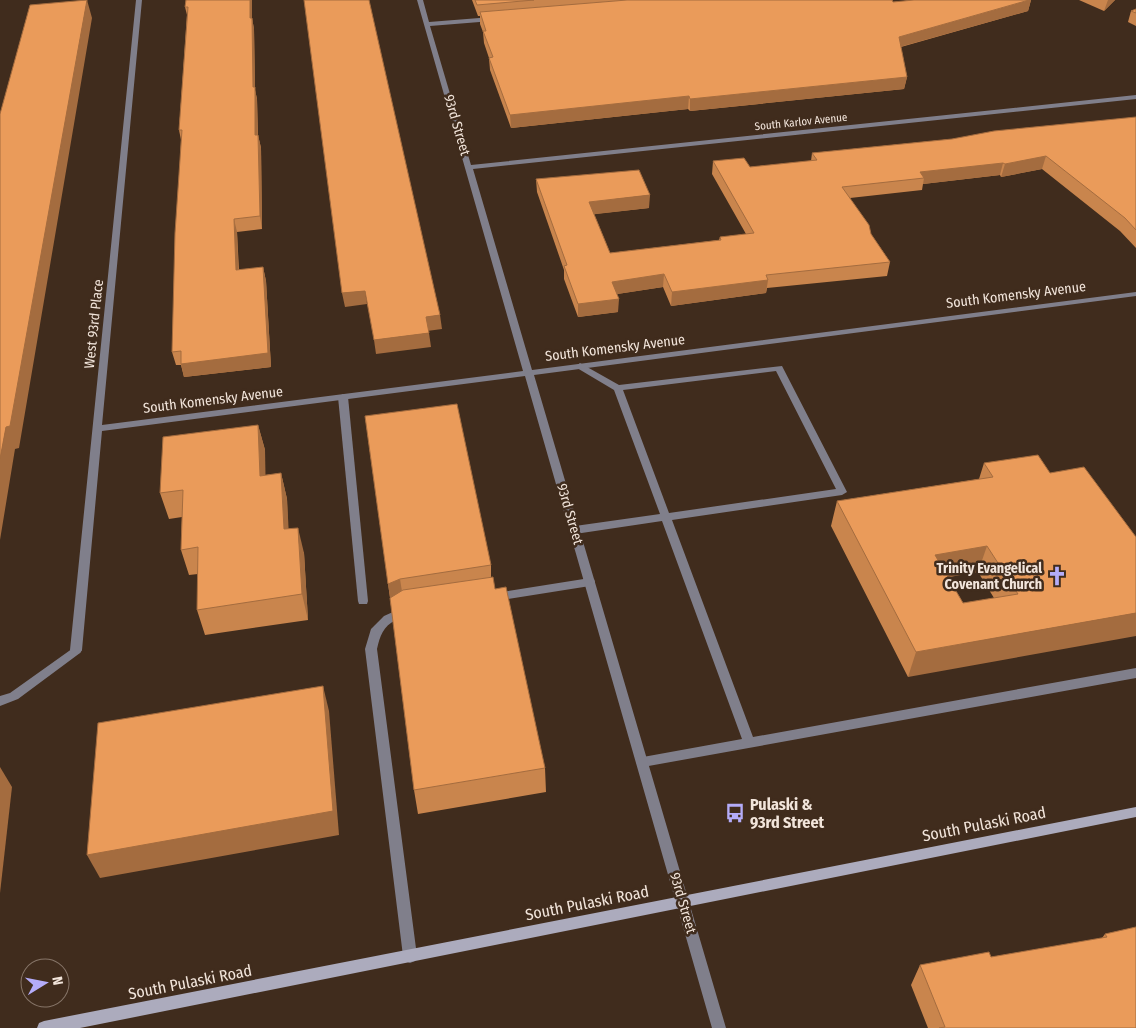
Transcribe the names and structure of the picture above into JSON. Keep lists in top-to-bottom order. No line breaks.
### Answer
{"streets":{"main road":["South Pulaski Road"],"street":["South Karlov Avenue","93rd Street","South Komensky Avenue","West 93rd Place"]},"crossings":[["South Karlov Avenue","93rd Street"],["93rd Street","South Komensky Avenue"],["93rd Street","South Pulaski Road"],["South Komensky Avenue","West 93rd Place"]],"places":{"church":["Trinity Evangelical Covenant Church"],"bus stop":["Pulaski & 93rd Street"]},"north":"right"}
